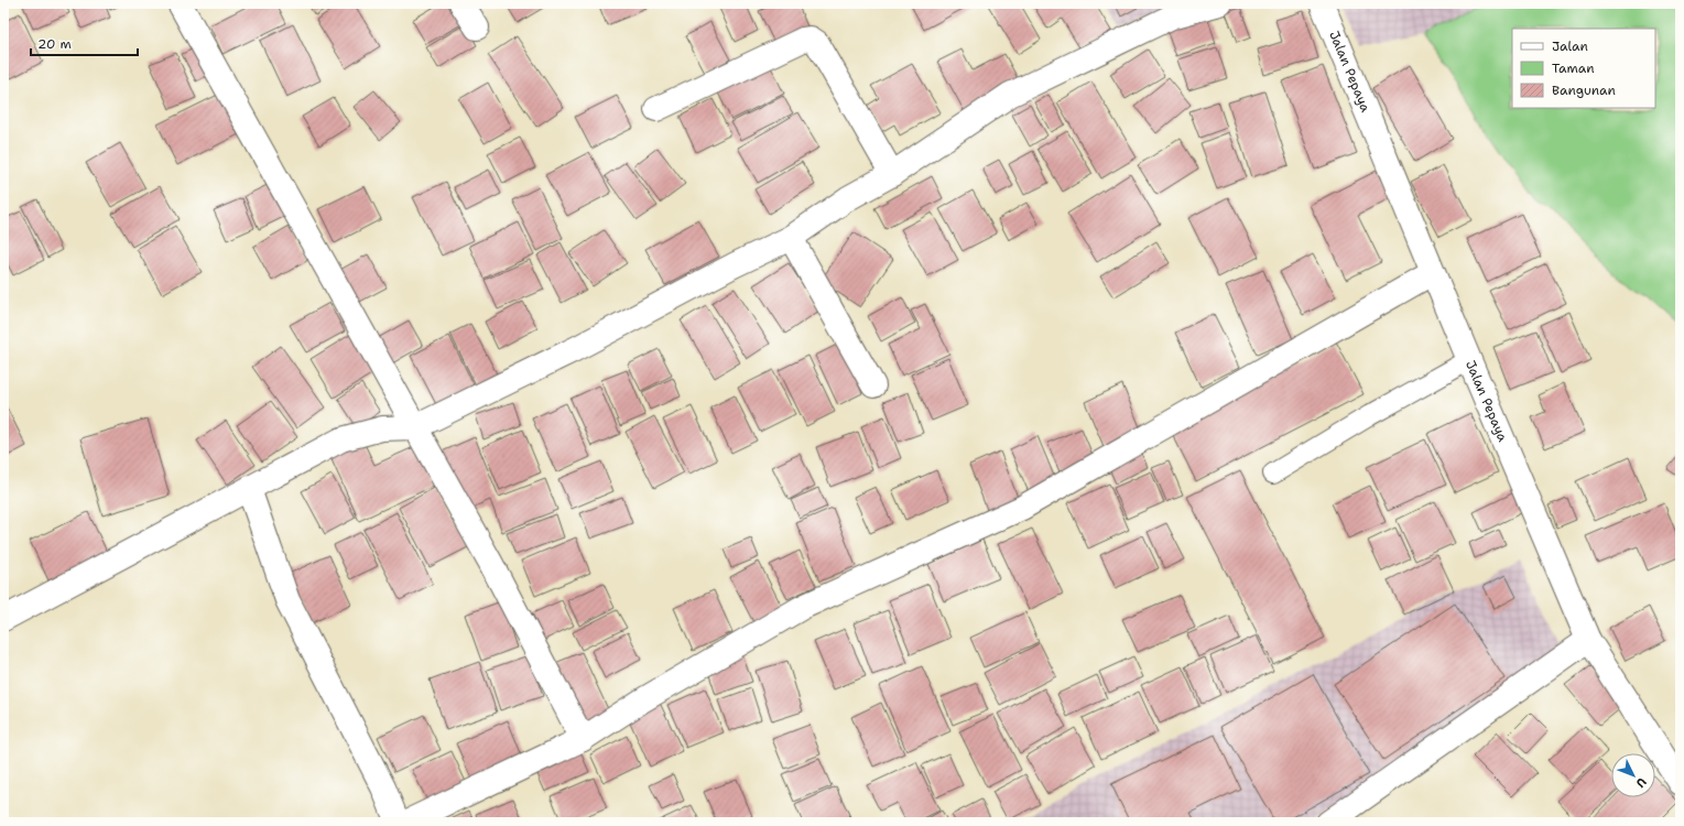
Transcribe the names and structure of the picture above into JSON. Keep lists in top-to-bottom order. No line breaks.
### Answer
{"streets":{"street":["Jalan Pepaya"]},"legend":["Jalan","Taman","Bangunan"],"scale_bar":"20 m","north":"bottom right"}
